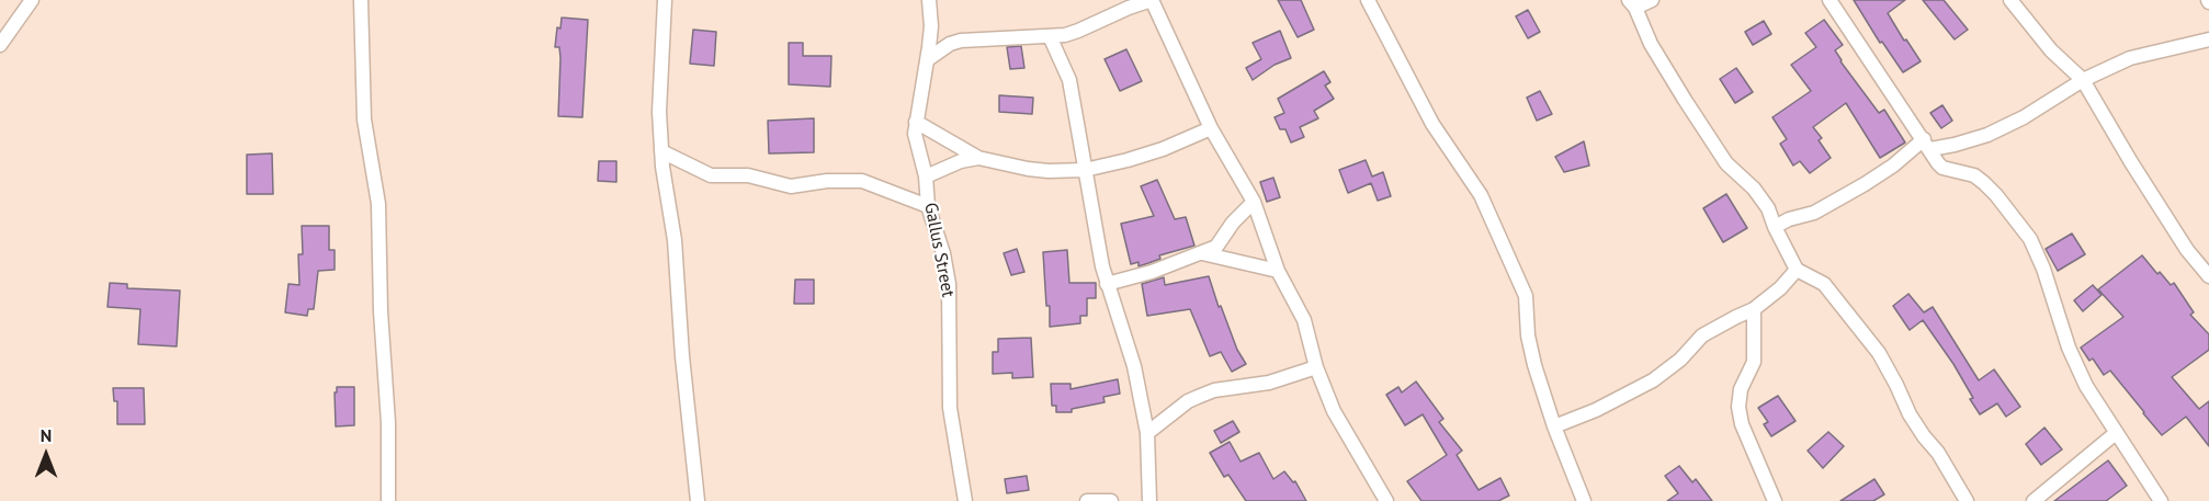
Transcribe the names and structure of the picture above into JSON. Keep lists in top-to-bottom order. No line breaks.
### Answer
{"streets":{"street":["Gallus Street"]},"north":"top"}
